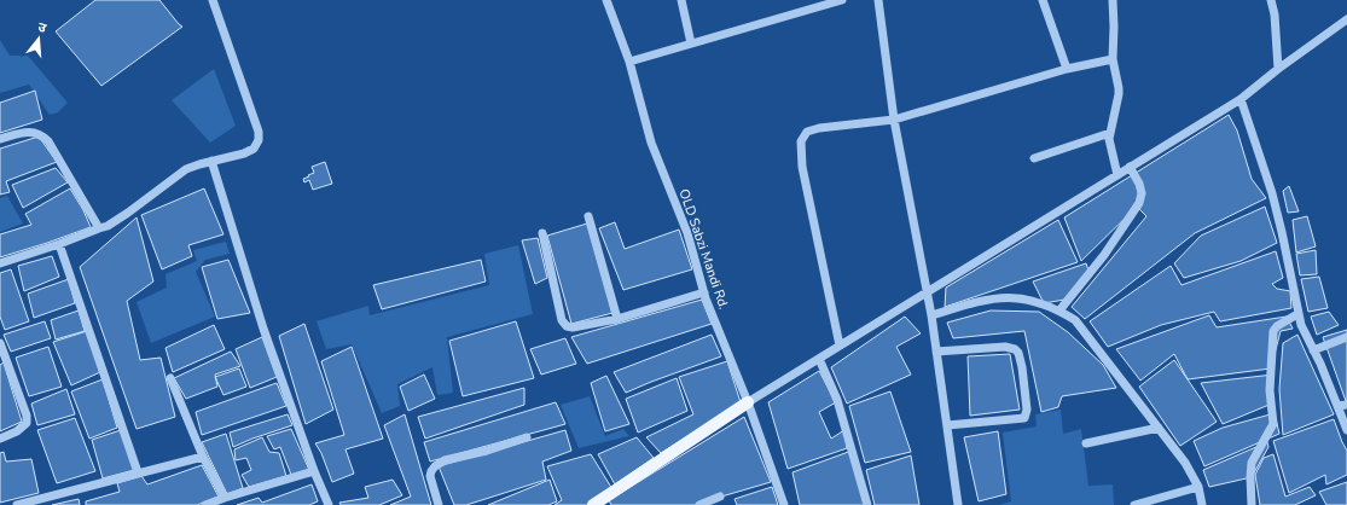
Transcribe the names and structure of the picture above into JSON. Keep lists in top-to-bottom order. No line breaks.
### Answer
{"streets":{"street":["OLD Sabzi Mandi Rd."]},"north":"top"}
